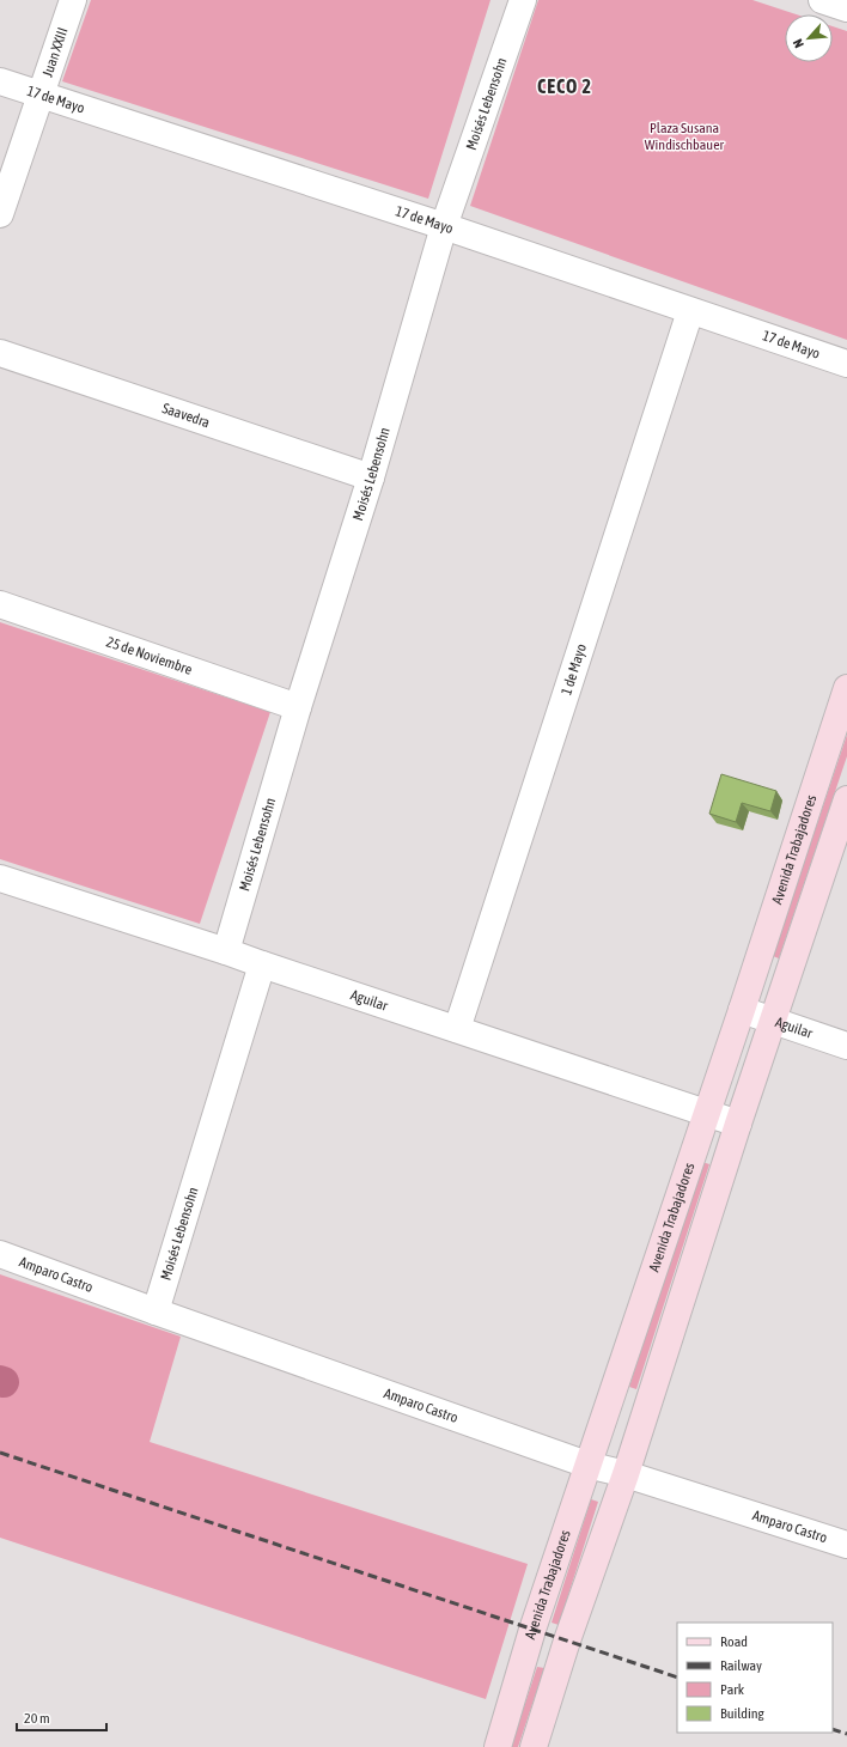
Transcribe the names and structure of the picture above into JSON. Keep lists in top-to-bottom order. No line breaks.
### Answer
{"streets":{"main road":["Avenida Trabajadores"],"street":["Juan XXIII","17 de Mayo","Moisés Lebensohn","Saavedra","25 de Noviembre","1 de Mayo","Aguilar","Amparo Castro"]},"crossings":[["Juan XXIII","17 de Mayo"],["17 de Mayo","Moisés Lebensohn"],["17 de Mayo","1 de Mayo"],["Moisés Lebensohn","Saavedra"],["Moisés Lebensohn","25 de Noviembre"],["Moisés Lebensohn","Aguilar"],["Moisés Lebensohn","Amparo Castro"],["1 de Mayo","Aguilar"],["Avenida Trabajadores","Aguilar"],["Avenida Trabajadores","Amparo Castro"]],"districts":["CECO 2"],"parks":["Plaza Susana Windischbauer"],"legend":["Road","Railway","Park","Building"],"scale_bar":"20 m","north":"bottom left"}
